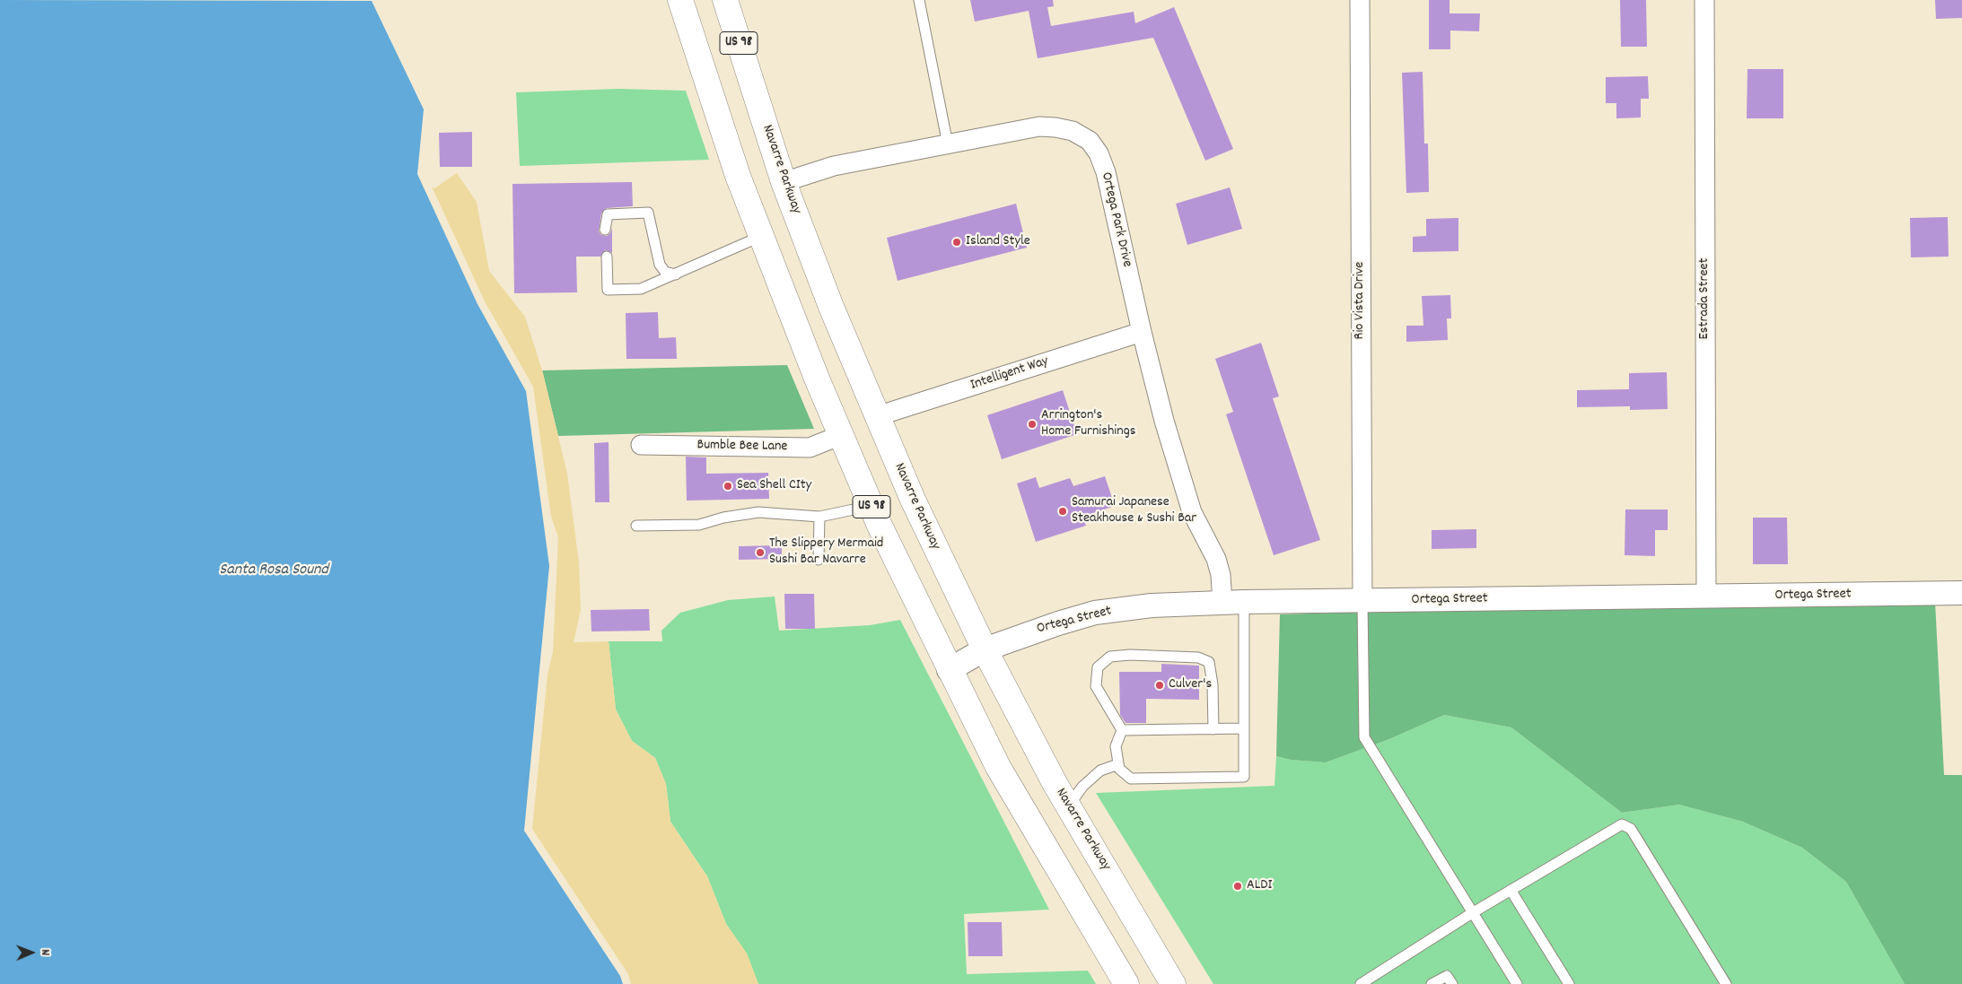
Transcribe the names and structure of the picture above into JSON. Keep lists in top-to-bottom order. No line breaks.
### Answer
{"streets":{"highway":["US 98","Navarre Parkway"],"street":["Ortega Park Drive","Estrada Street","Rio Vista Drive","Intelligent Way","Bumble Bee Lane","Ortega Street"]},"crossings":[["US 98","Bumble Bee Lane"],["US 98","Ortega Street"],["Navarre Parkway","Ortega Park Drive"],["Navarre Parkway","Intelligent Way"],["Navarre Parkway","Ortega Street"],["Ortega Park Drive","Intelligent Way"],["Ortega Park Drive","Ortega Street"],["Estrada Street","Ortega Street"],["Rio Vista Drive","Ortega Street"]],"water":["Santa Rosa Sound"],"places":["Island Style","Arrington's Home Furnishings","Sea Shell CIty","Samurai Japanese Steakhouse & Sushi Bar","The Slippery Mermaid Sushi Bar Navarre","Culver's","ALDI"],"north":"right"}
